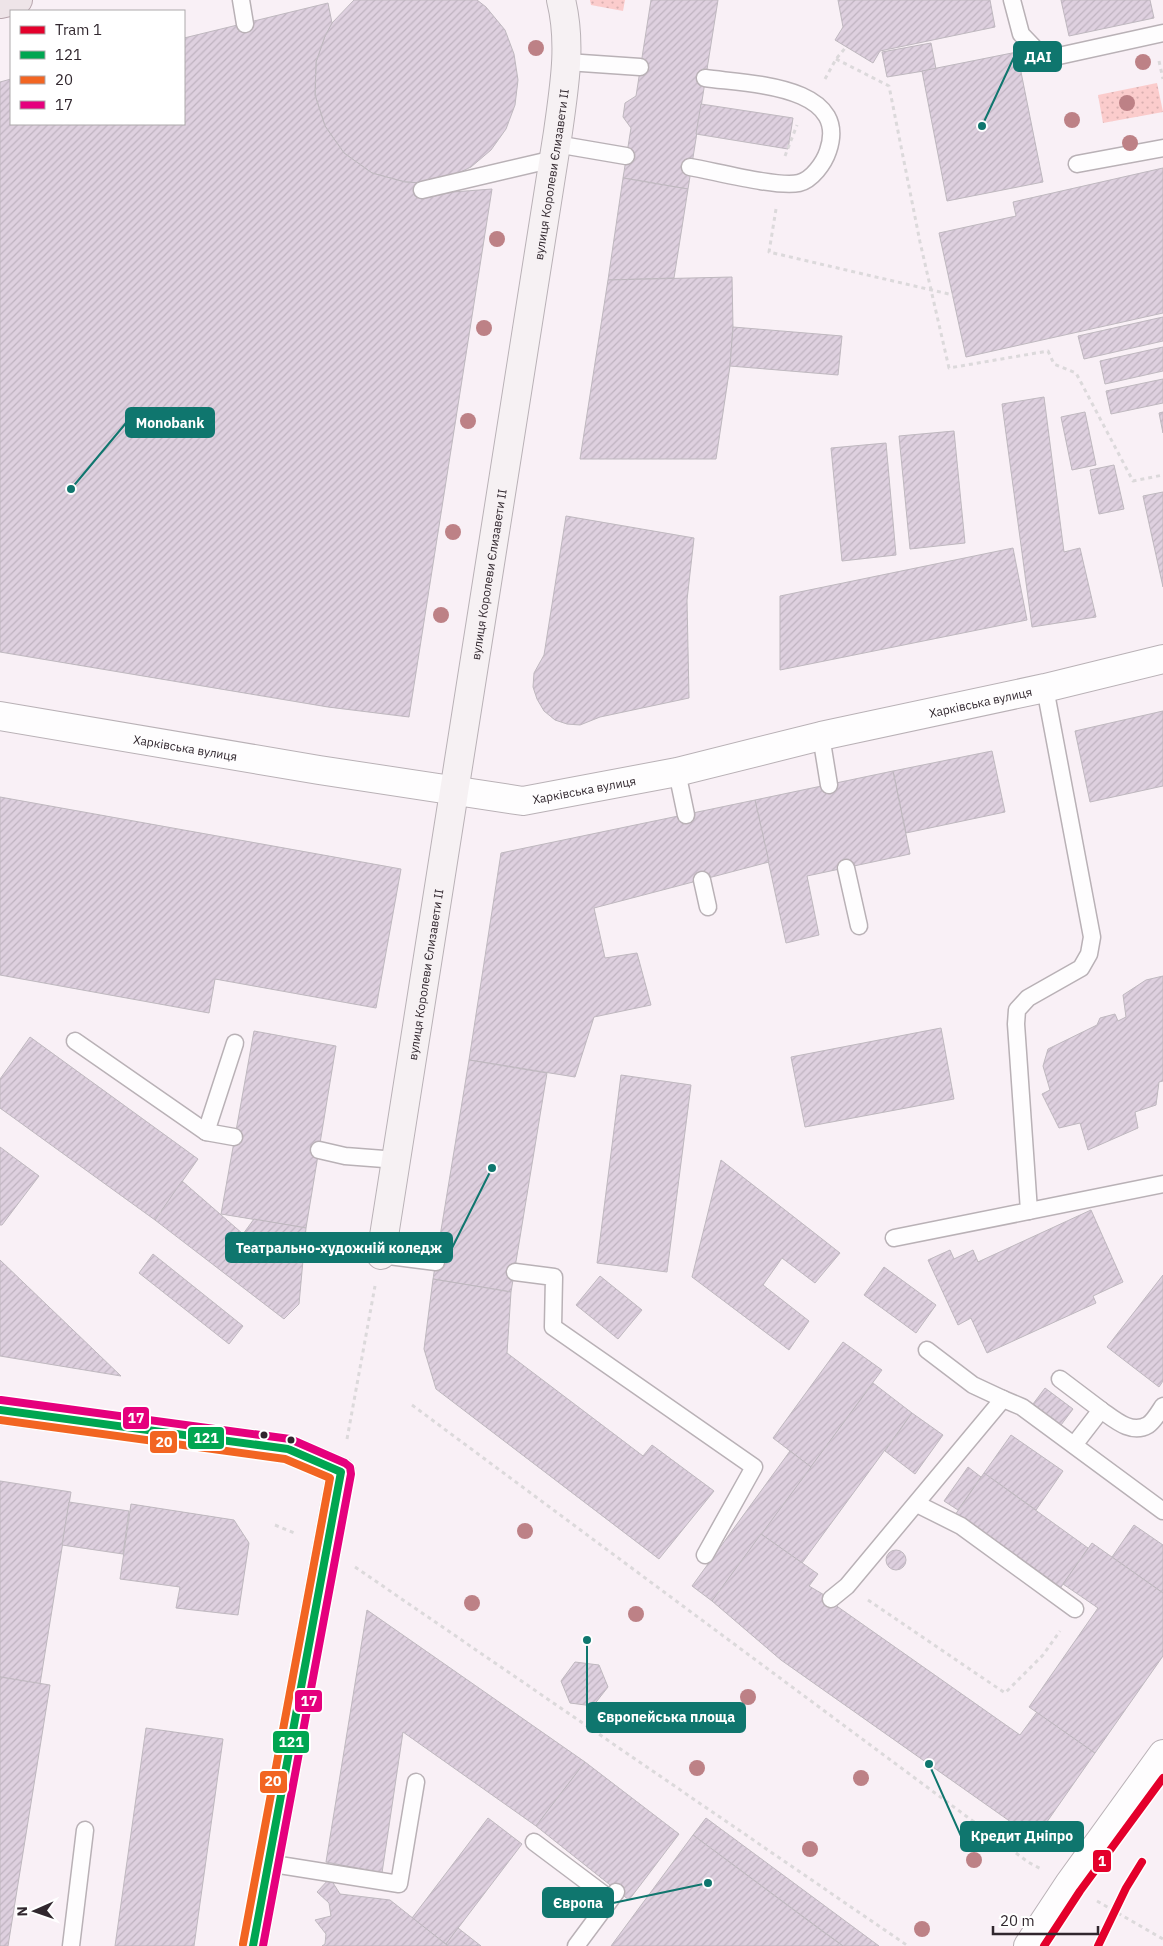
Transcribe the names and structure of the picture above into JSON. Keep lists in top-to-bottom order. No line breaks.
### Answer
{"streets":{"street":["вулиця Королеви Єлизавети ІІ","Харківська вулиця"]},"crossings":[["вулиця Королеви Єлизавети ІІ","Харківська вулиця"]],"places":["ДАІ","Monobank","Театрально-художній коледж","Європейська площа","Кредит Дніпро","Європа"],"lines":["transit line 17","transit line 121","transit line 20","tram line 1"],"legend":["Tram 1","121","20","17"],"scale_bar":"20 m","north":"left"}
